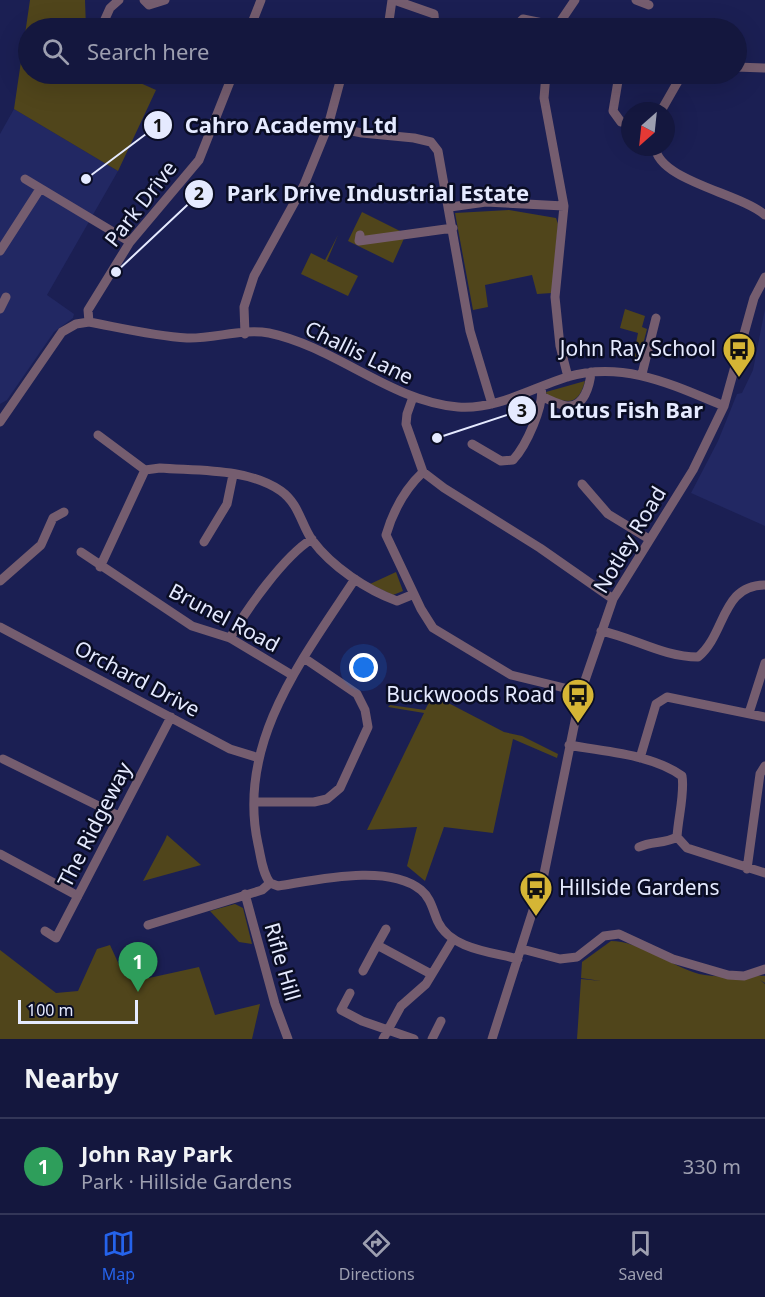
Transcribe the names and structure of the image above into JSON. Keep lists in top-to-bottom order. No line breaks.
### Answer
{"streets":{"street":["Park Drive","Challis Lane","Notley Road","Brunel Road","Orchard Drive","The Ridgeway","Rifle Hill"]},"crossings":[["Park Drive","Challis Lane"],["Orchard Drive","The Ridgeway"]],"places":{"other":["Cahro Academy Ltd","Park Drive Industrial Estate","Lotus Fish Bar"],"bus stop":["John Ray School","Buckwoods Road","Hillside Gardens"]},"scale_bar":"100 m","north":"bottom left","page":{"search":"Search here","pins":"1","scale":"100 m","heading":"Nearby","list":[{"mark":"1","name":"John Ray Park","note":"Park · Hillside Gardens","value":"330 m"}],"nav":["Map","Directions","Saved"]}}
